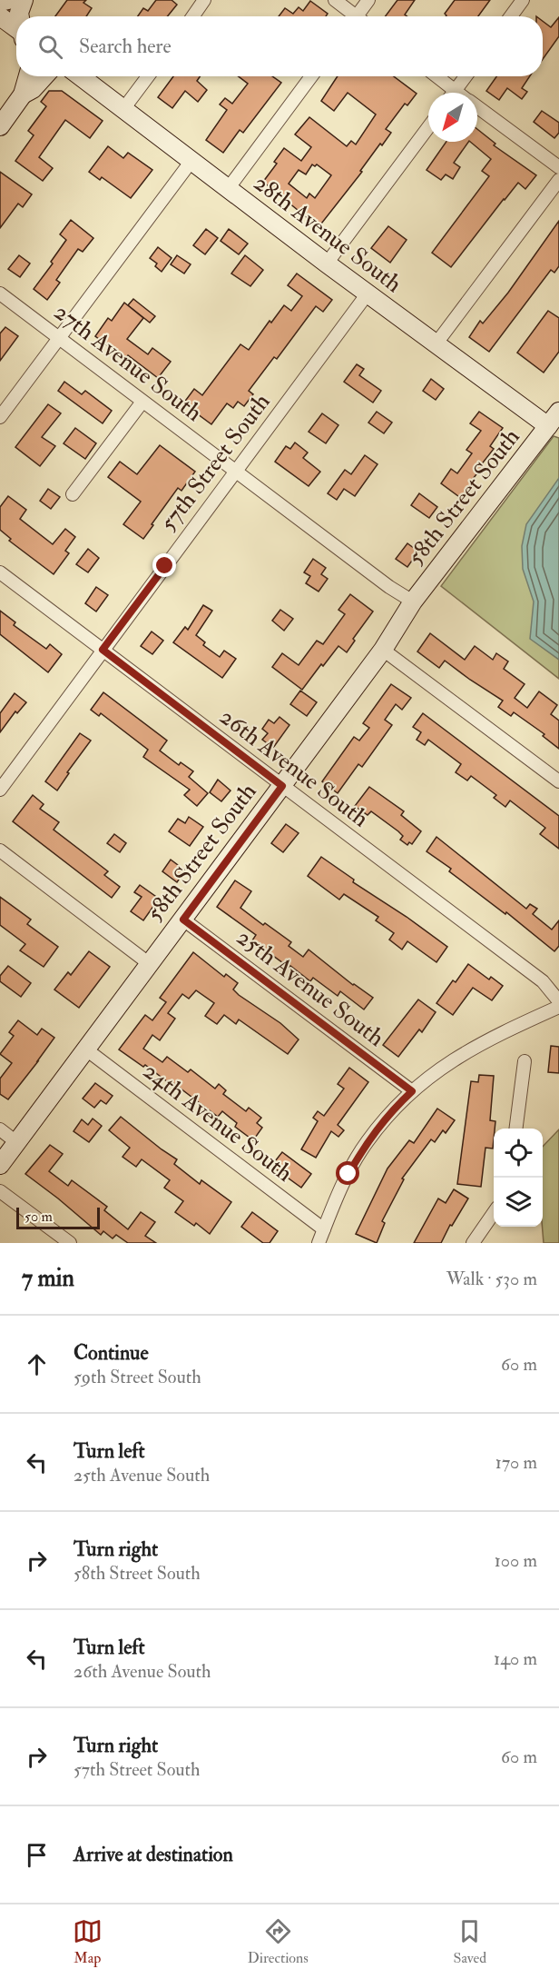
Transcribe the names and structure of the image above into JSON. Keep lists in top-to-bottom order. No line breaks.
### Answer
{"streets":{"street":["28th Avenue South","27th Avenue South","57th Street South","58th Street South","26th Avenue South","25th Avenue South","24th Avenue South"]},"crossings":[["28th Avenue South","57th Street South"],["28th Avenue South","58th Street South"],["27th Avenue South","57th Street South"],["27th Avenue South","58th Street South"],["57th Street South","26th Avenue South"],["58th Street South","26th Avenue South"],["58th Street South","25th Avenue South"],["58th Street South","24th Avenue South"]],"scale_bar":"50 m","north":"bottom left","page":{"search":"Search here","scale":"50 m","heading":["7 min","Walk · 530 m"],"list":[["Continue","59th Street South","60 m"],["Turn left","25th Avenue South","170 m"],["Turn right","58th Street South","100 m"],["Turn left","26th Avenue South","140 m"],["Turn right","57th Street South","60 m"],"Arrive at destination"],"nav":["Map","Directions","Saved"]}}
